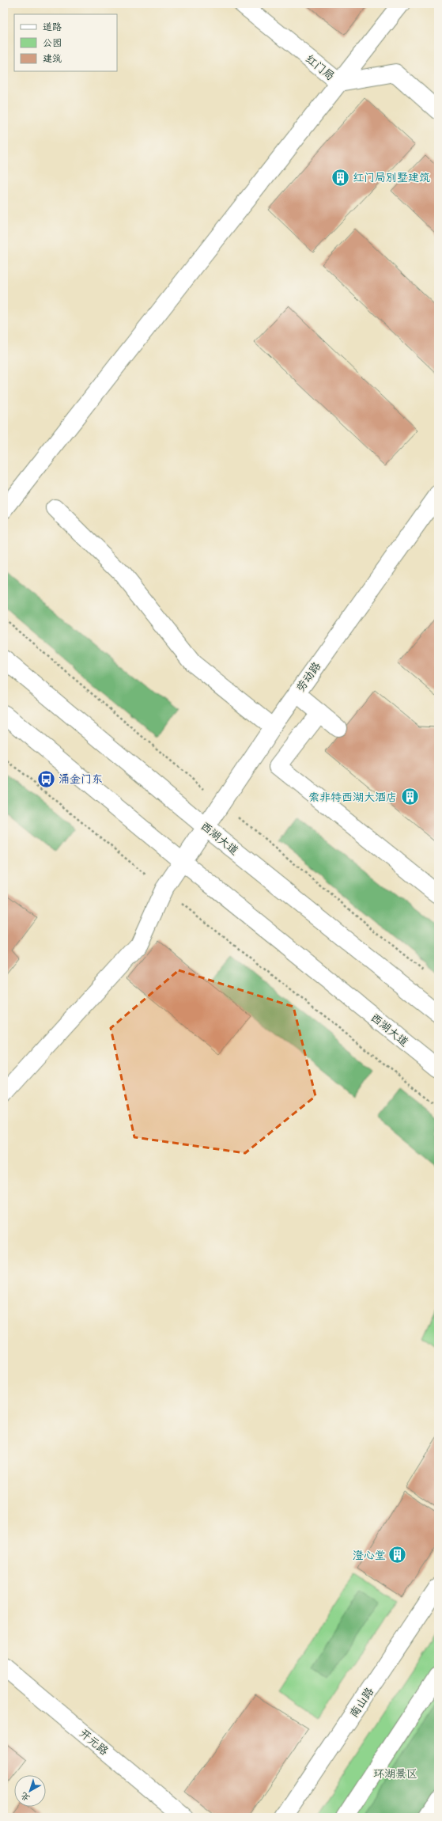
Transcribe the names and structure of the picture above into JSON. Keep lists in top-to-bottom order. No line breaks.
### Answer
{"streets":{"street":["红门局","劳动路","西湖大道","南山路","开元路"]},"crossings":[["劳动路","西湖大道"]],"parks":["环湖景区"],"places":{"building":["红门局别墅建筑","索非特西湖大酒店","澄心堂"],"bus stop":["涌金门东"]},"legend":["道路","公园","建筑"],"north":"bottom left"}
